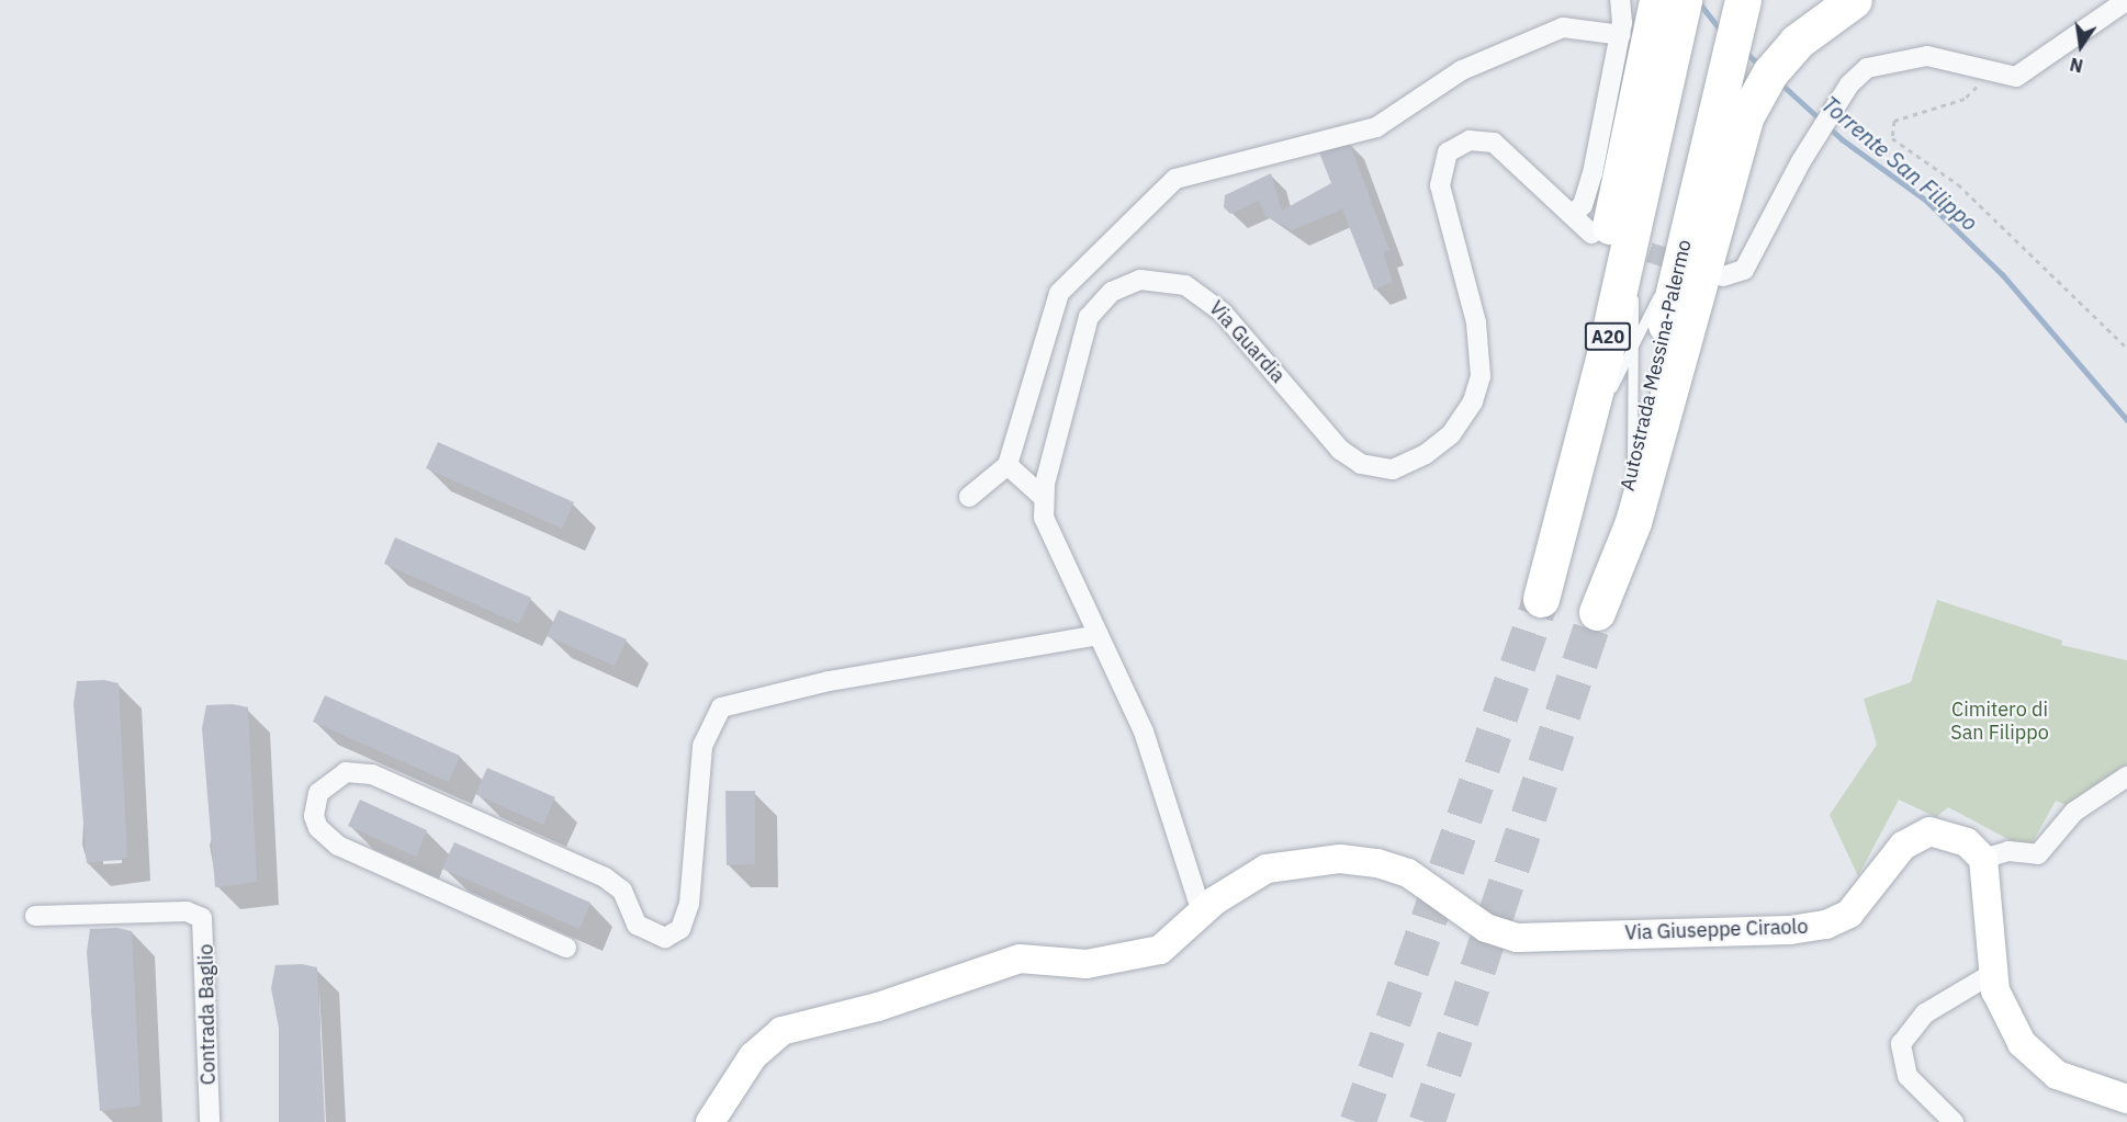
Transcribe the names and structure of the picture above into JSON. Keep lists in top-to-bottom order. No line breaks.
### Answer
{"streets":{"highway":["A20","Autostrada Messina-Palermo"],"street":["Via Guardia","Via Giuseppe Ciraolo","Contrada Baglio"]},"crossings":[["A20","Autostrada Messina-Palermo"],["Via Guardia","Via Giuseppe Ciraolo"]],"water":["Torrente San Filippo"],"parks":["Cimitero di San Filippo"],"north":"bottom"}
